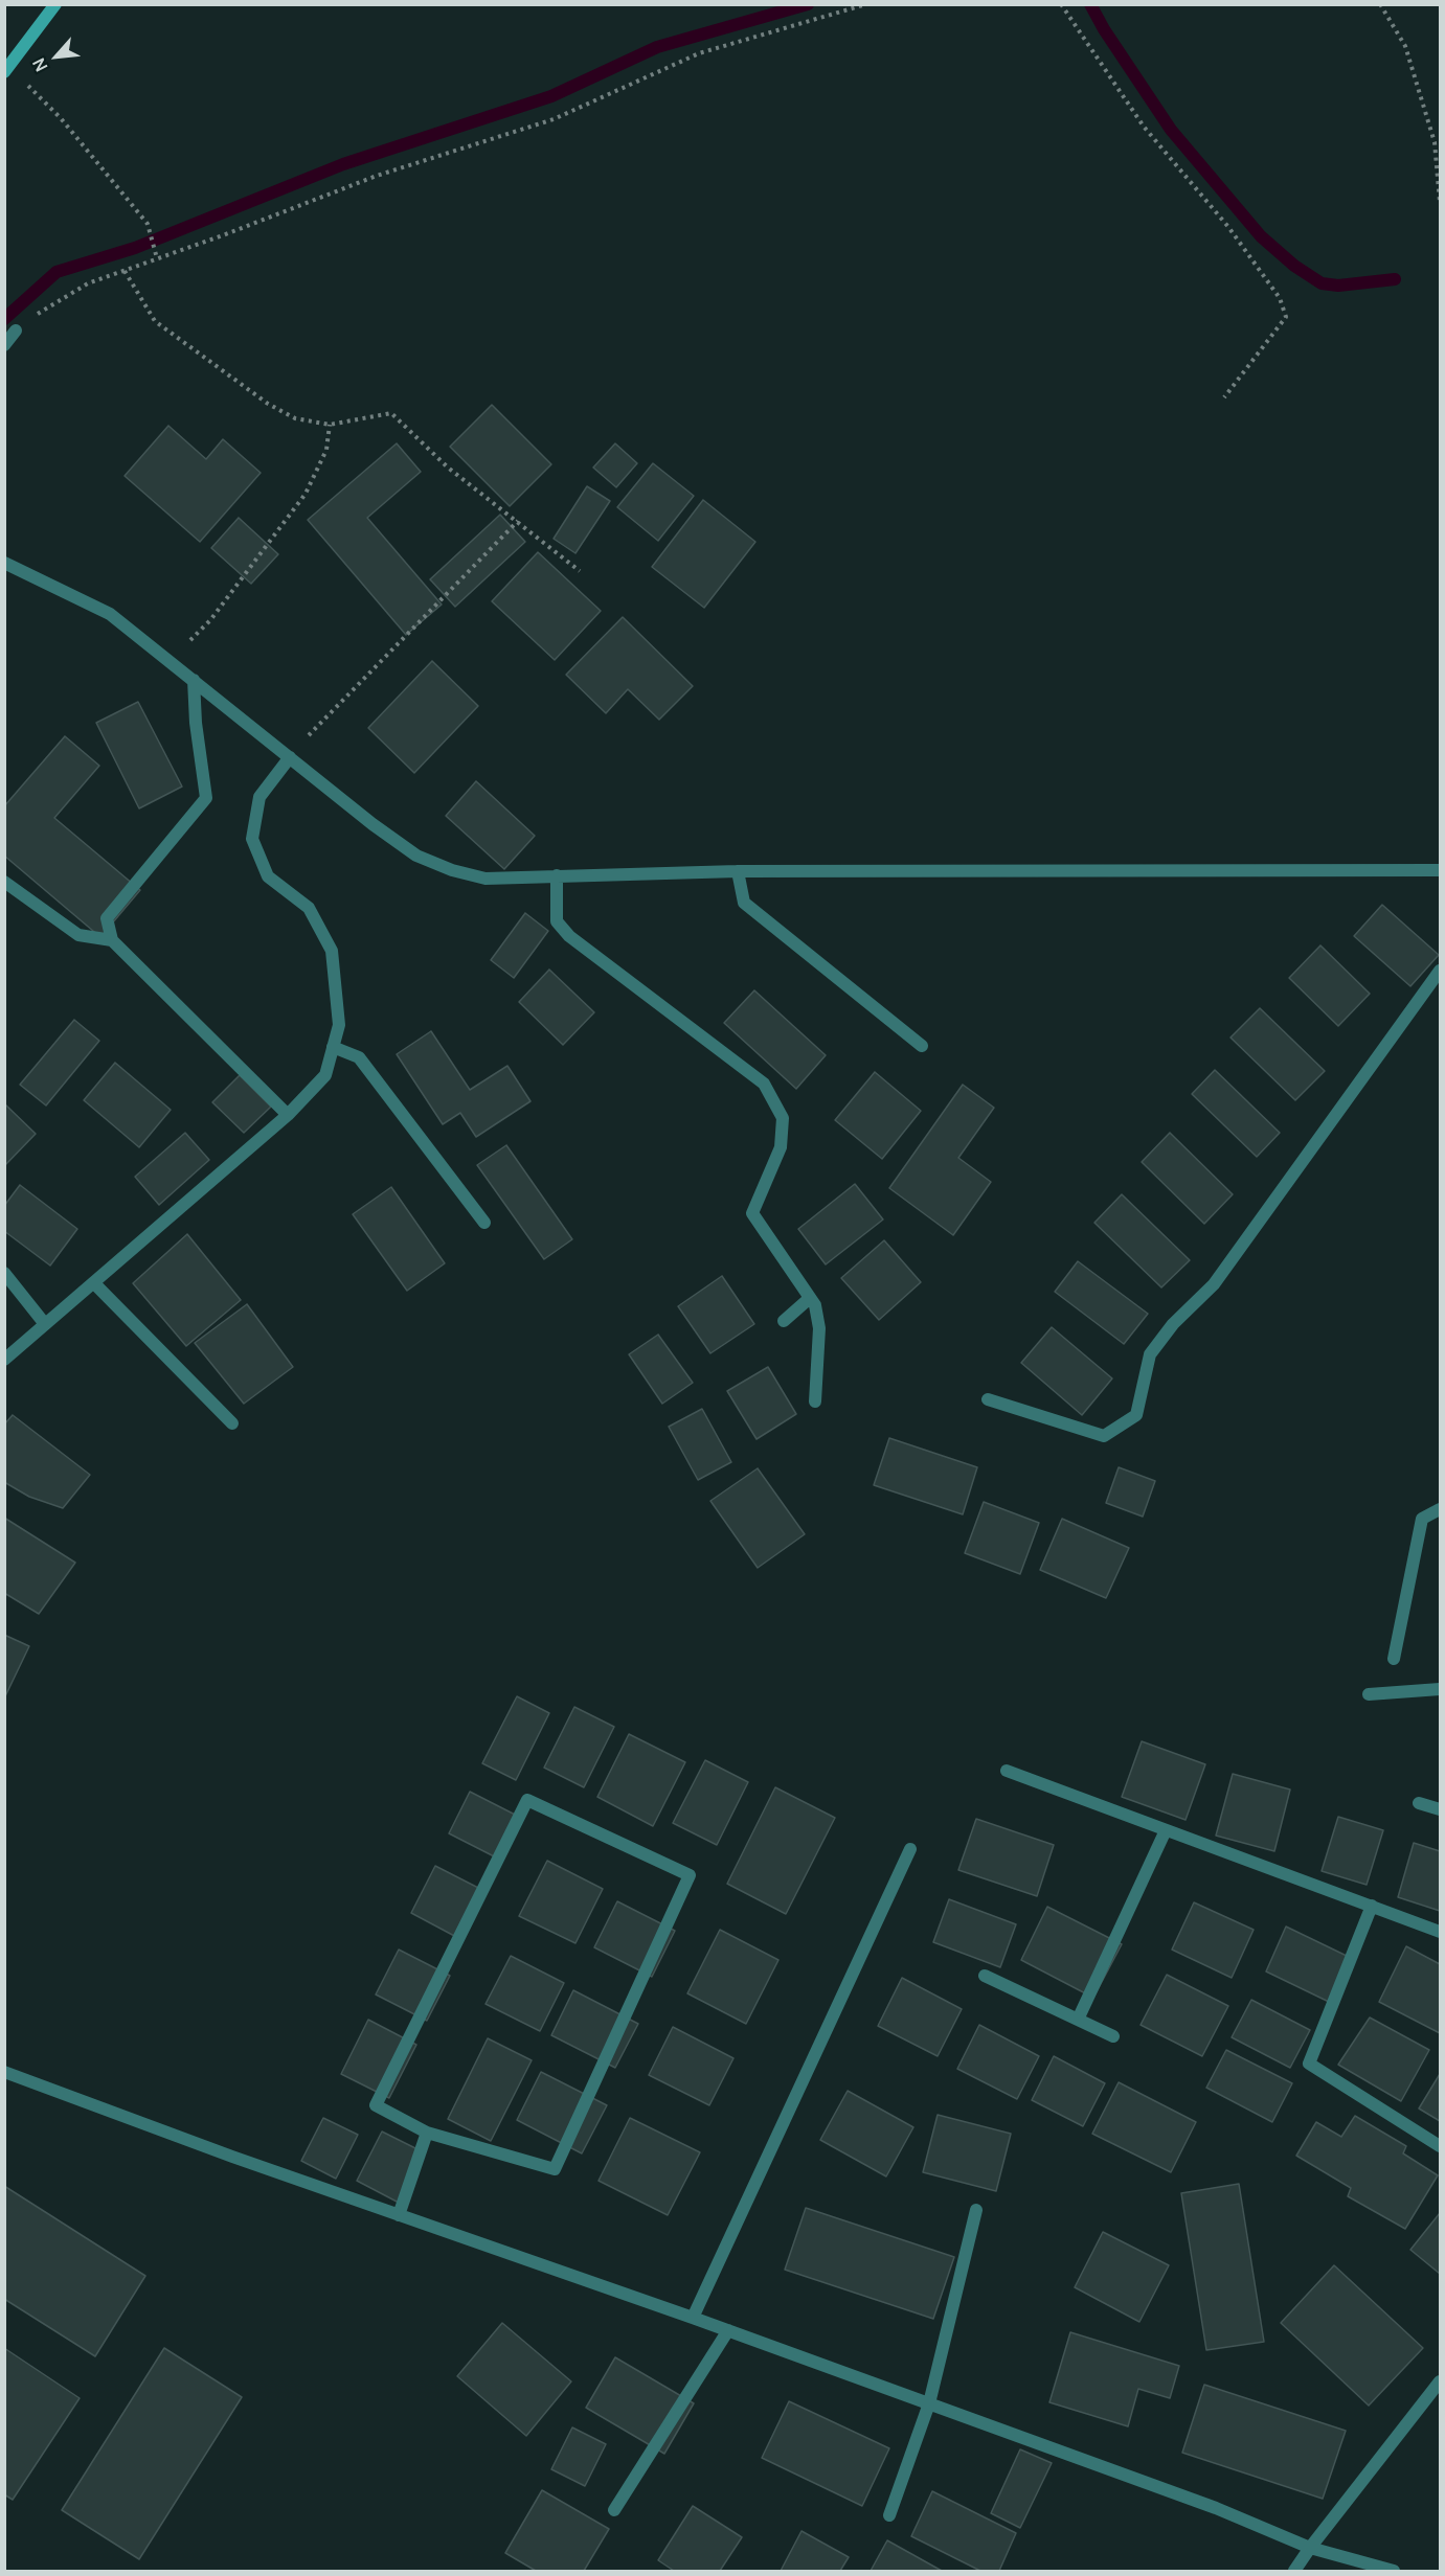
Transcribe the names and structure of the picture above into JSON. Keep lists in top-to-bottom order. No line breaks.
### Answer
{"north":"bottom left"}
